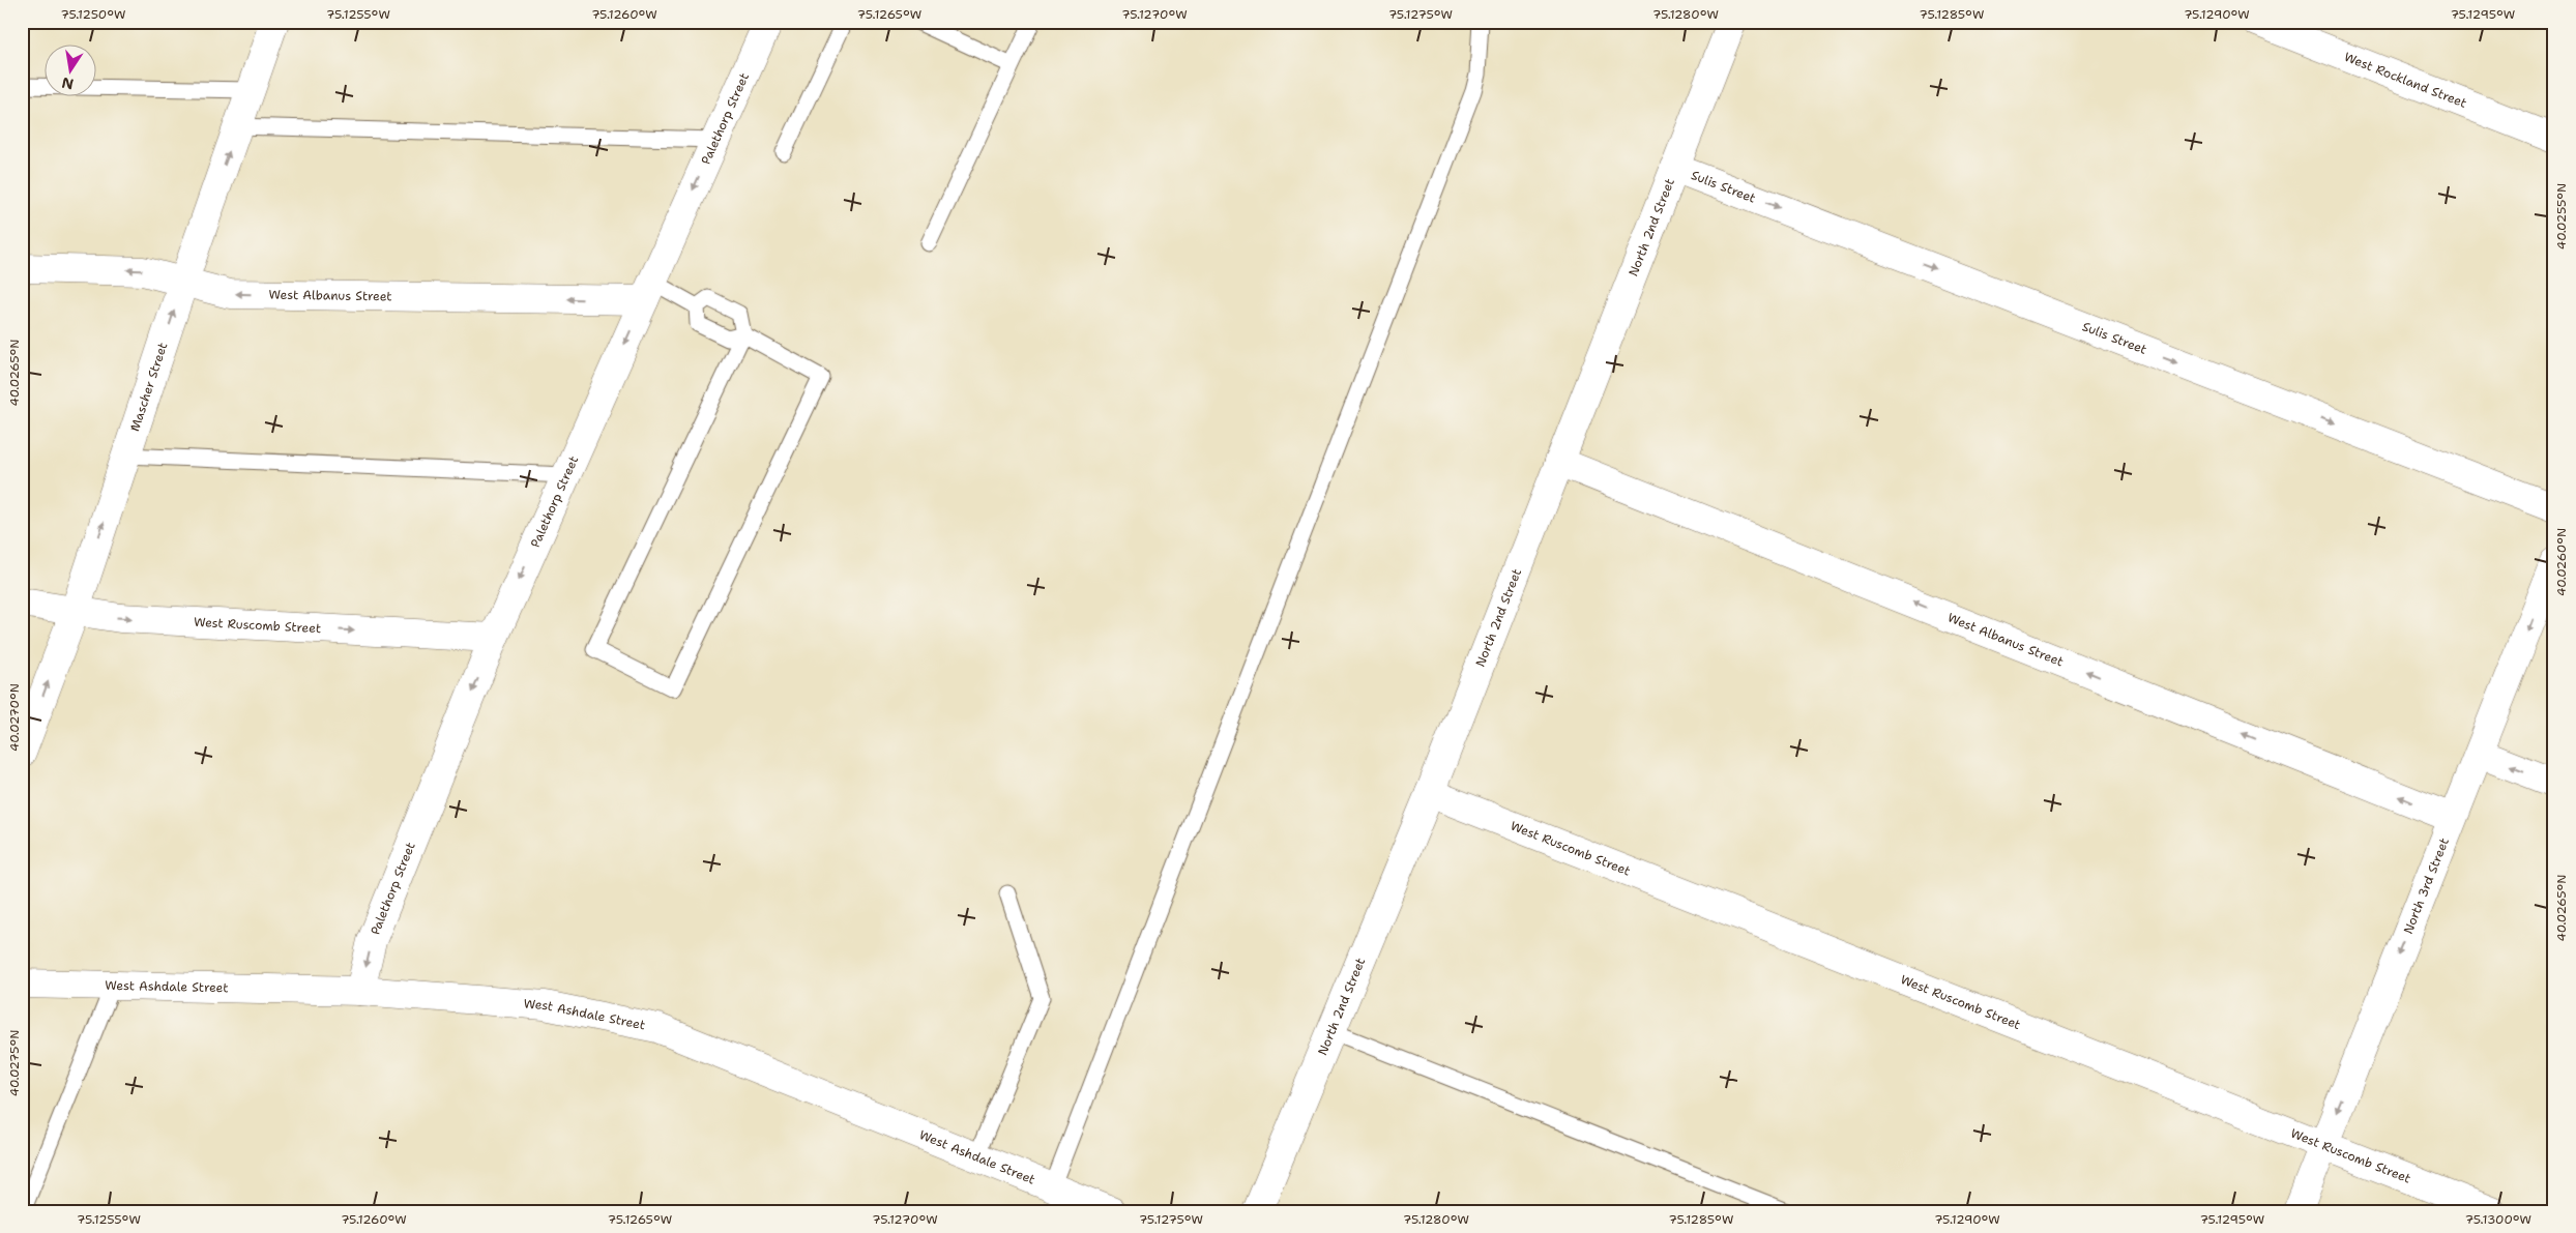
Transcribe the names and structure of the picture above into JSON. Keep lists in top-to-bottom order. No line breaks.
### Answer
{"streets":{"street":["West Rockland Street","Palethorp Street","Sulis Street","North 2nd Street","West Albanus Street","Mascher Street","West Ruscomb Street","North 3rd Street","West Ashdale Street"]},"crossings":[["Palethorp Street","West Albanus Street"],["Palethorp Street","West Ruscomb Street"],["Palethorp Street","West Ashdale Street"],["Sulis Street","North 2nd Street"],["North 2nd Street","West Albanus Street"],["North 2nd Street","West Ruscomb Street"],["West Albanus Street","Mascher Street"],["West Albanus Street","North 3rd Street"],["Mascher Street","West Ruscomb Street"],["West Ruscomb Street","North 3rd Street"]],"one_way":["Palethorp Street","Sulis Street","West Albanus Street","Mascher Street","North 3rd Street"],"north":"bottom","coordinates":["75.1250°W","75.1255°W","75.1260°W","75.1265°W","75.1270°W","75.1275°W","75.1280°W","75.1285°W","75.1290°W","75.1295°W","40.0255°N","40.0265°N","40.0260°N","40.0270°N","40.0275°N","75.1300°W"]}
